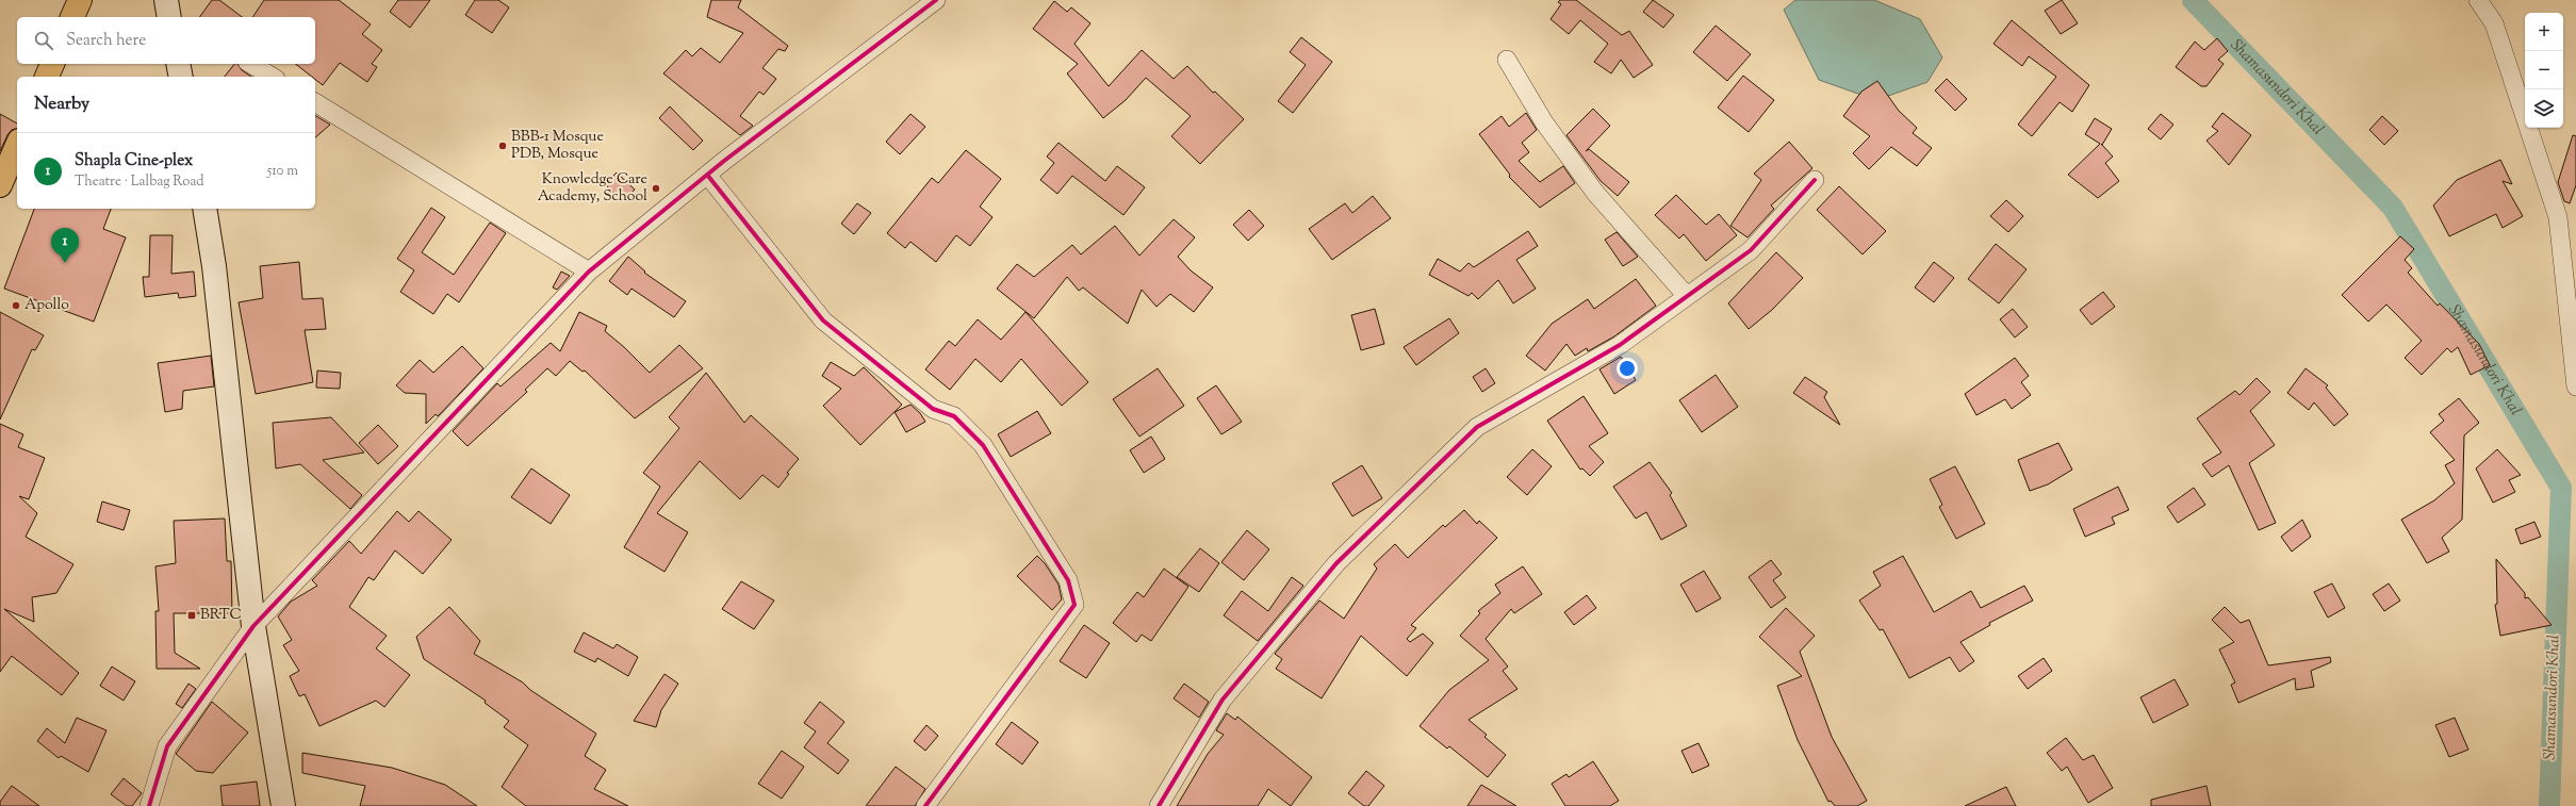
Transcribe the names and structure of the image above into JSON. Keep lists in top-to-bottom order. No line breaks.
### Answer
{"water":["Shamasundori Khal"],"places":{"other":["BBB-1 Mosque PDB, Mosque","Knowledge Care Academy, School","Apollo"],"transit":["BRTC"]},"page":{"map_buttons":["+","−"],"search":"Search here","heading":"Nearby","list":[{"mark":"1","name":"Shapla Cine-plex","note":"Theatre · Lalbag Road","value":"510 m"}],"pins":"1"}}
